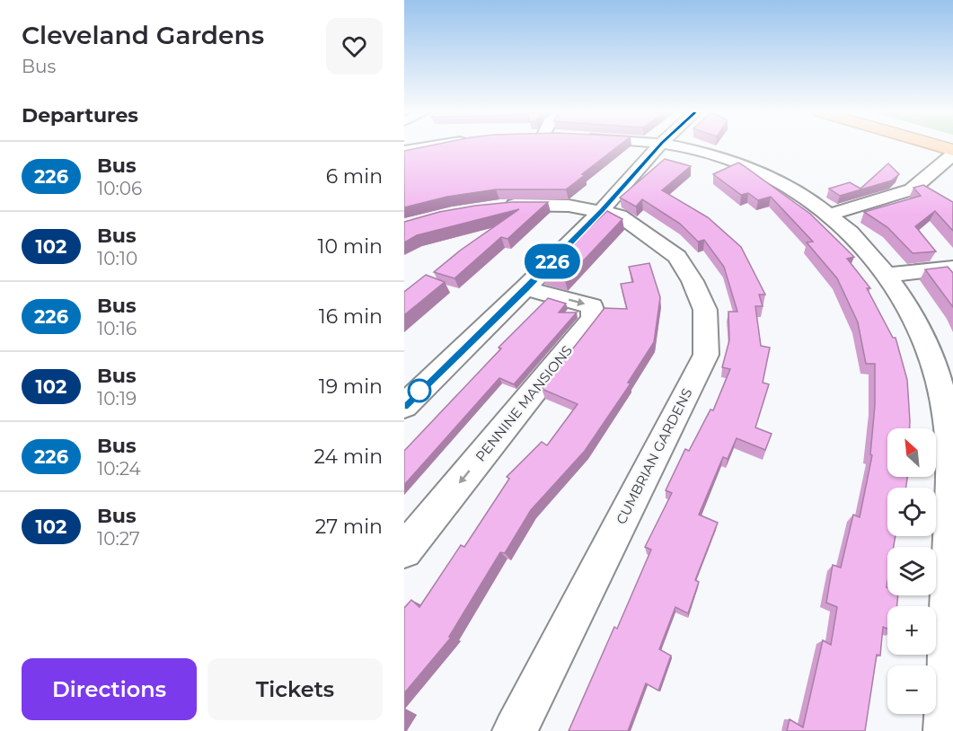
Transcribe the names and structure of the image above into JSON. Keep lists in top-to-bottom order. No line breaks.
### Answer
{"streets":{"street":["PENNINE MANSIONS","CUMBRIAN GARDENS"]},"lines":["bus line 226"],"north":"top left","page":{"heading":[["Cleveland Gardens","Bus"],"Departures"],"on_map":"226","list":[{"mark":"226","name":"Bus","note":"10:06","value":"6 min"},{"mark":"102","name":"Bus","note":"10:10","value":"10 min"},{"mark":"226","name":"Bus","note":"10:16","value":"16 min"},{"mark":"102","name":"Bus","note":"10:19","value":"19 min"},{"mark":"226","name":"Bus","note":"10:24","value":"24 min"},{"mark":"102","name":"Bus","note":"10:27","value":"27 min"}],"map_buttons":["+","−"],"buttons":["Directions","Tickets"]}}
